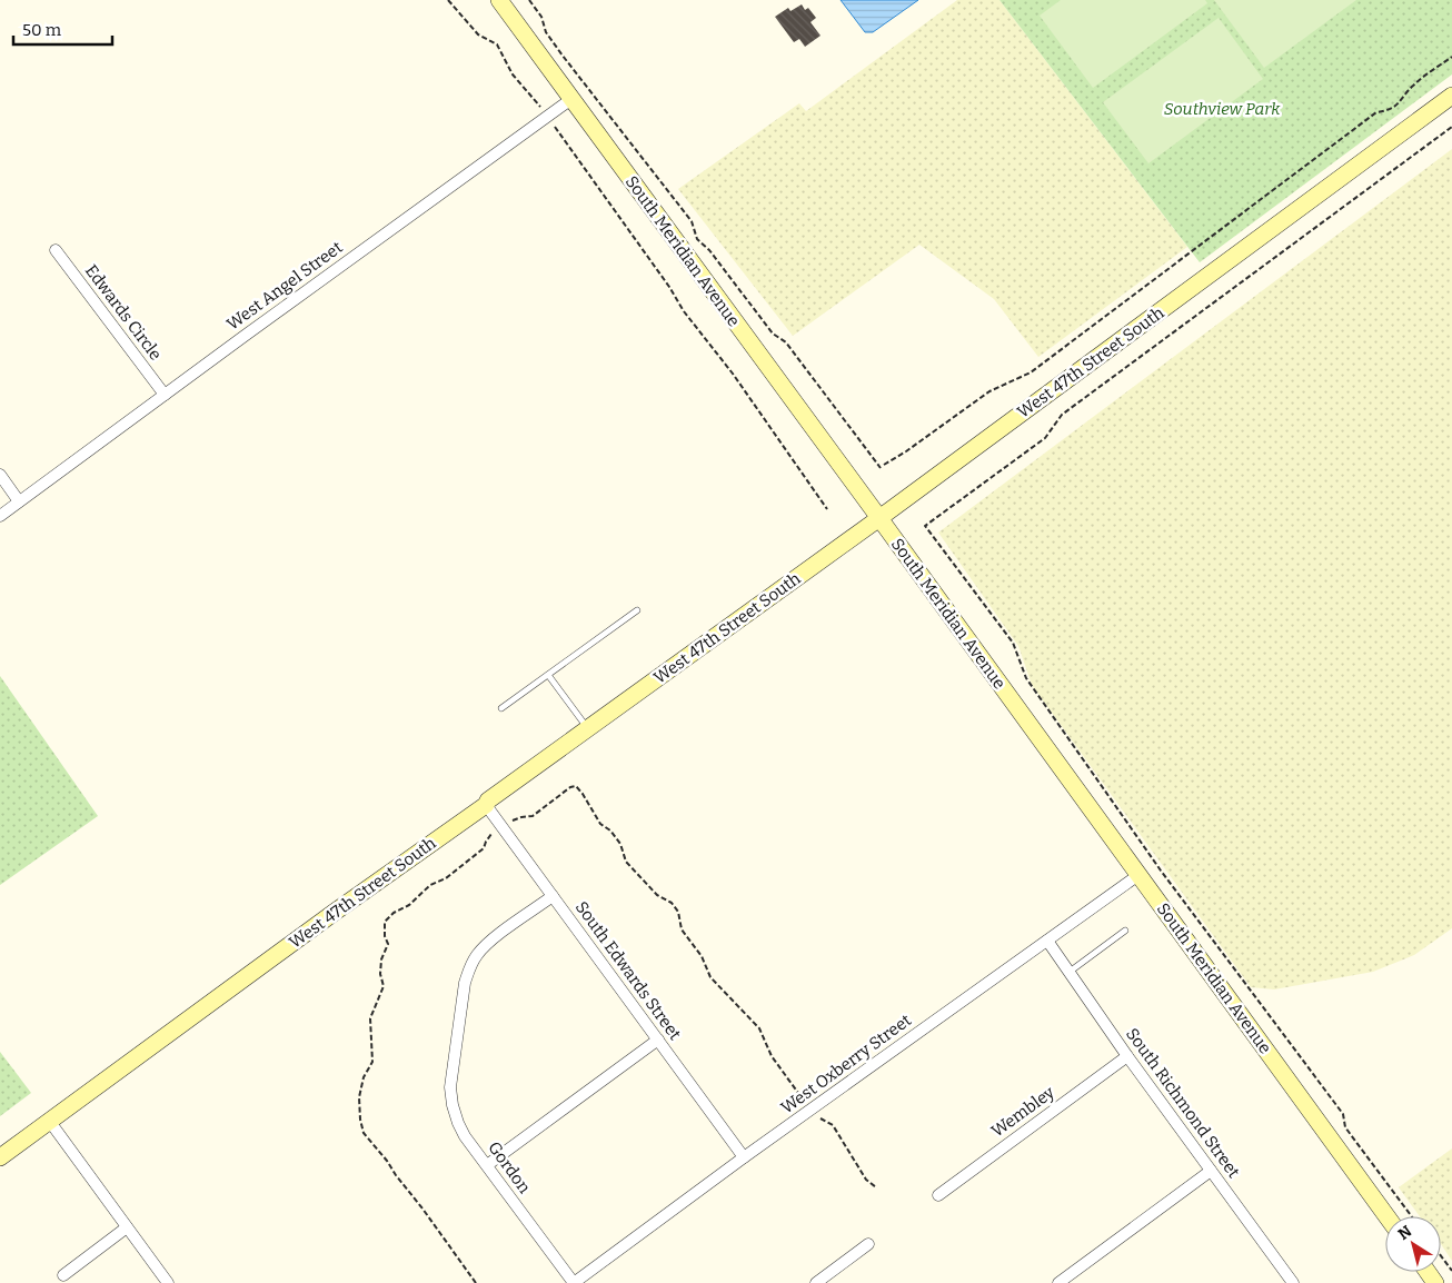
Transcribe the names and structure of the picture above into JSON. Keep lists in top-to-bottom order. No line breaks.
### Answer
{"streets":{"street":["South Meridian Avenue","West Angel Street","Edwards Circle","West 47th Street South","South Edwards Street","West Oxberry Street","South Richmond Street","Wembley","Gordon"]},"crossings":[["South Meridian Avenue","West Angel Street"],["South Meridian Avenue","West 47th Street South"],["South Meridian Avenue","West Oxberry Street"],["West Angel Street","Edwards Circle"],["West 47th Street South","South Edwards Street"],["South Edwards Street","West Oxberry Street"],["South Edwards Street","Gordon"],["West Oxberry Street","South Richmond Street"],["West Oxberry Street","Gordon"],["South Richmond Street","Wembley"]],"parks":["Southview Park"],"scale_bar":"50 m","north":"top left"}
